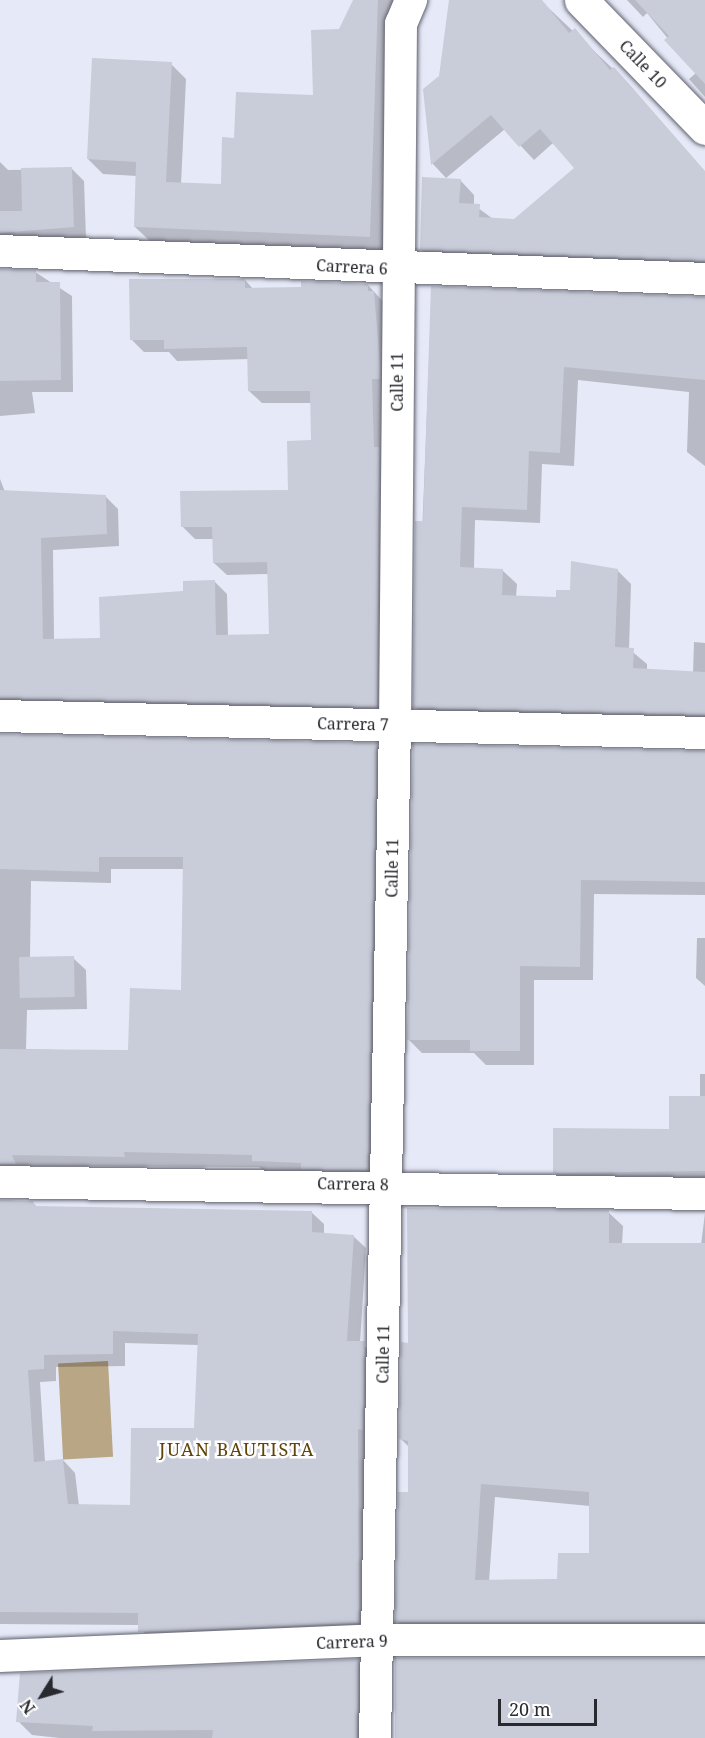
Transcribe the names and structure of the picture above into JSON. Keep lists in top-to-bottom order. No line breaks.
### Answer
{"streets":{"main road":["Calle 10"],"street":["Carrera 6","Calle 11","Carrera 7","Carrera 8","Carrera 9"]},"crossings":[["Carrera 6","Calle 11"],["Calle 11","Carrera 7"],["Calle 11","Carrera 8"],["Calle 11","Carrera 9"]],"districts":["JUAN BAUTISTA"],"scale_bar":"20 m","north":"bottom left"}
